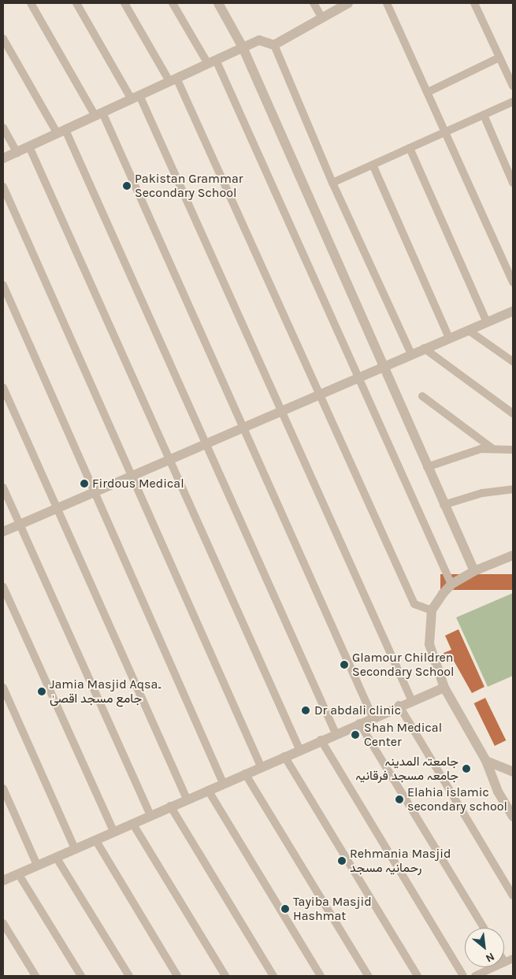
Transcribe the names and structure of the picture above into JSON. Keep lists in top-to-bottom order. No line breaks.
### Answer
{"places":["Pakistan Grammar Secondary School","Firdous Medical","Glamour Children Secondary School","Jamia Masjid Aqsa۔ جامع مسجد اقصیٰ","Dr abdali clinic","Shah Medical Center","جامعتہ المدینہ جامعہ مسجد فرقانیہ","Elahia islamic secondary school","Rehmania Masjid رحمانیہ مسجد","Tayiba Masjid Hashmat"],"north":"bottom right"}
